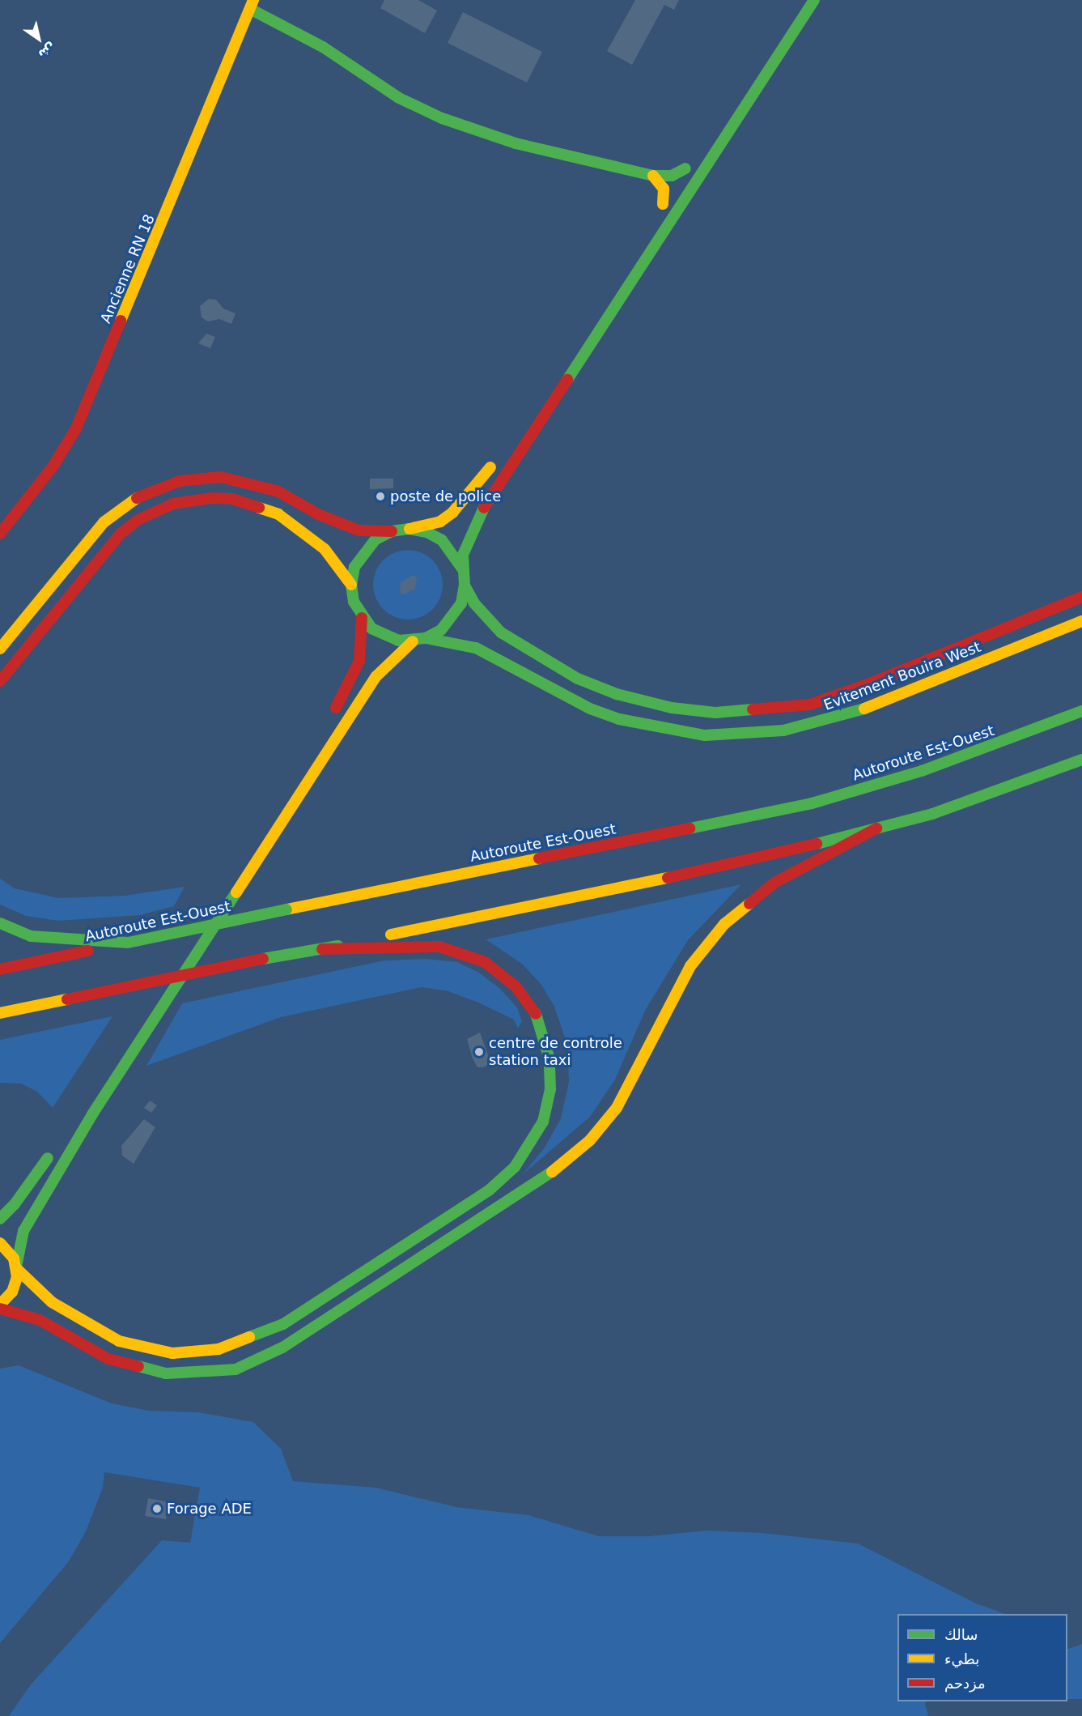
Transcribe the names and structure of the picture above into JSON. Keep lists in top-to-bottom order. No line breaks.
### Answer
{"streets":{"main road":["Ancienne RN 18","Evitement Bouira West","Autoroute Est-Ouest"]},"places":["poste de police","centre de controle station taxi","Forage ADE"],"legend":["سالك","بطيء","مزدحم"],"north":"bottom right"}
